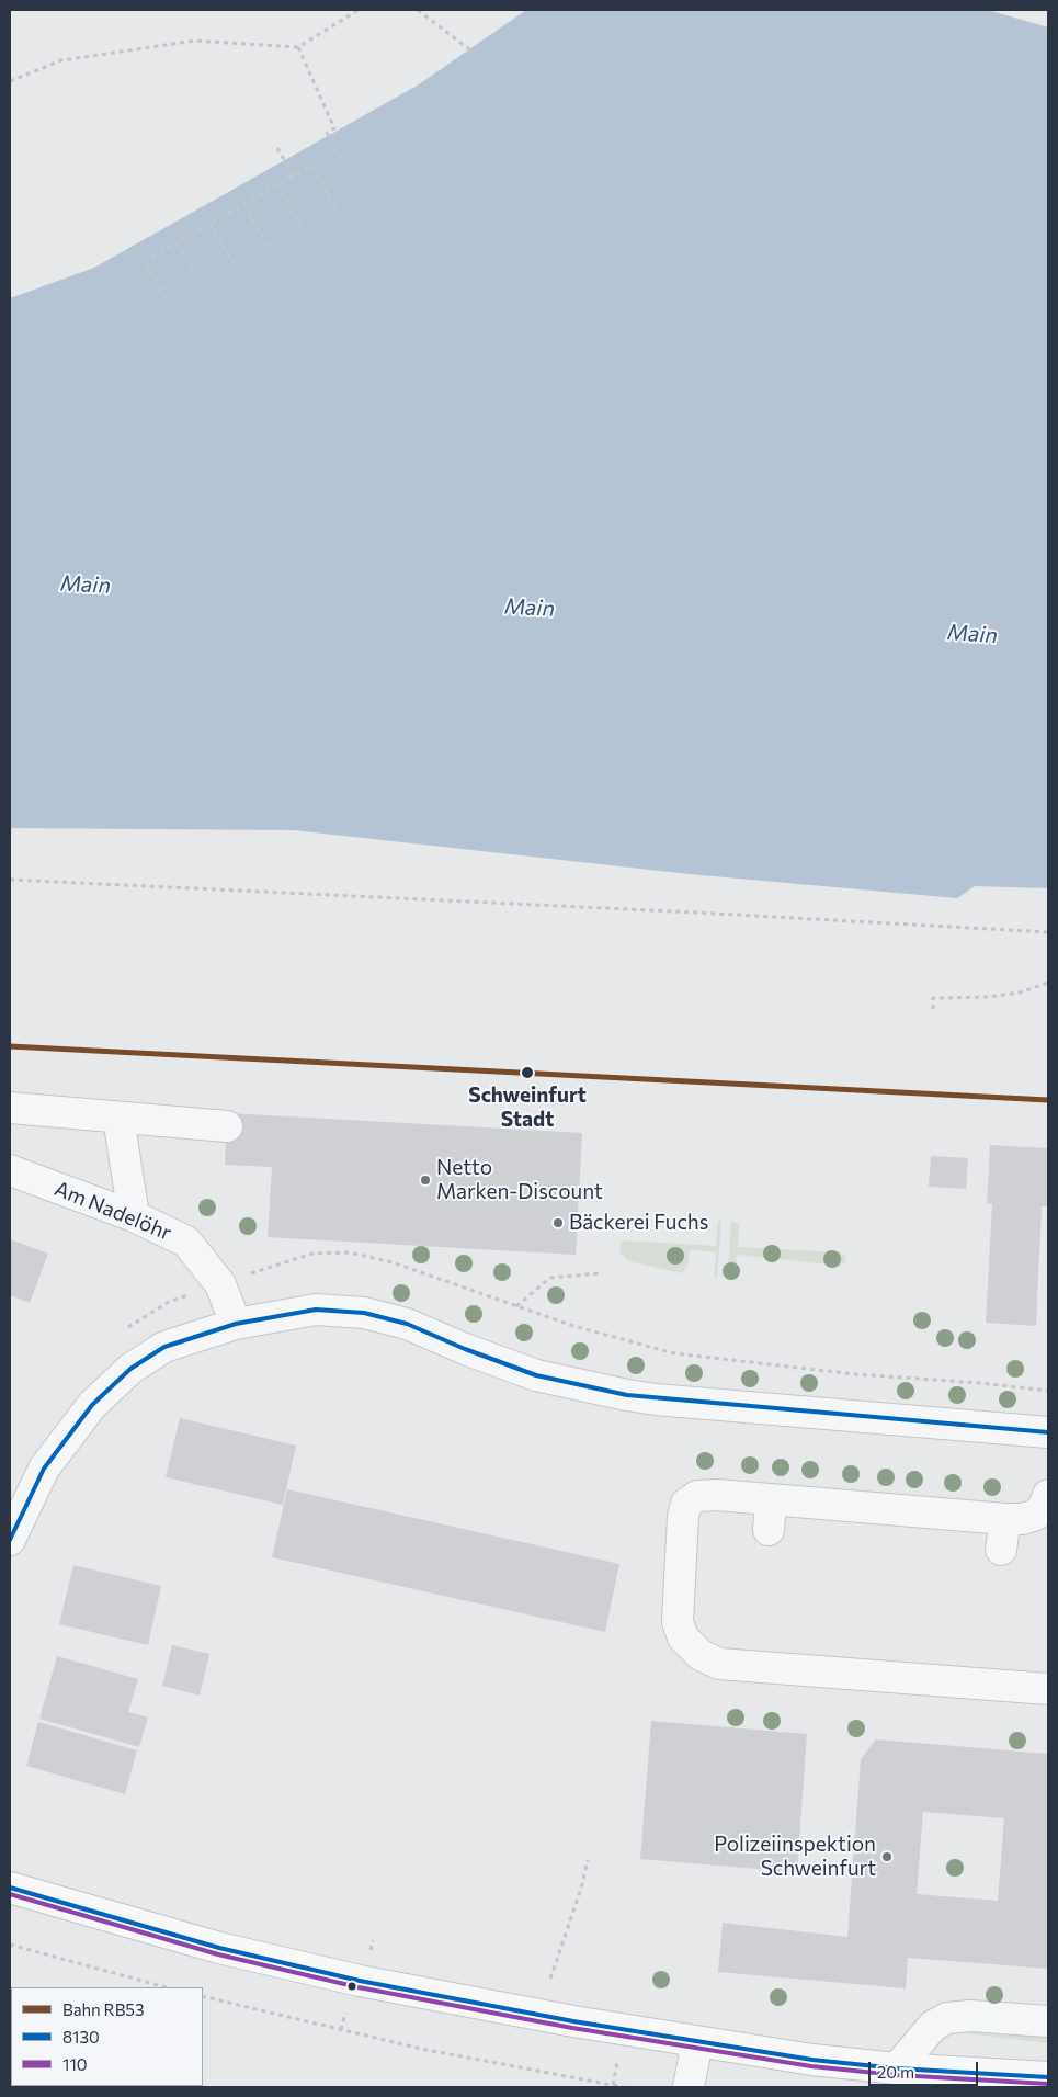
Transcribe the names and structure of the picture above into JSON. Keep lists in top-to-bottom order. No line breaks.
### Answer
{"streets":{"street":["Am Nadelöhr"]},"water":["Main"],"places":["Schweinfurt Stadt","Netto Marken-Discount","Bäckerei Fuchs","Polizeiinspektion Schweinfurt"],"lines":["rail line RB53","transit line 8130","transit line 110"],"legend":["Bahn RB53","8130","110"],"scale_bar":"20 m"}
